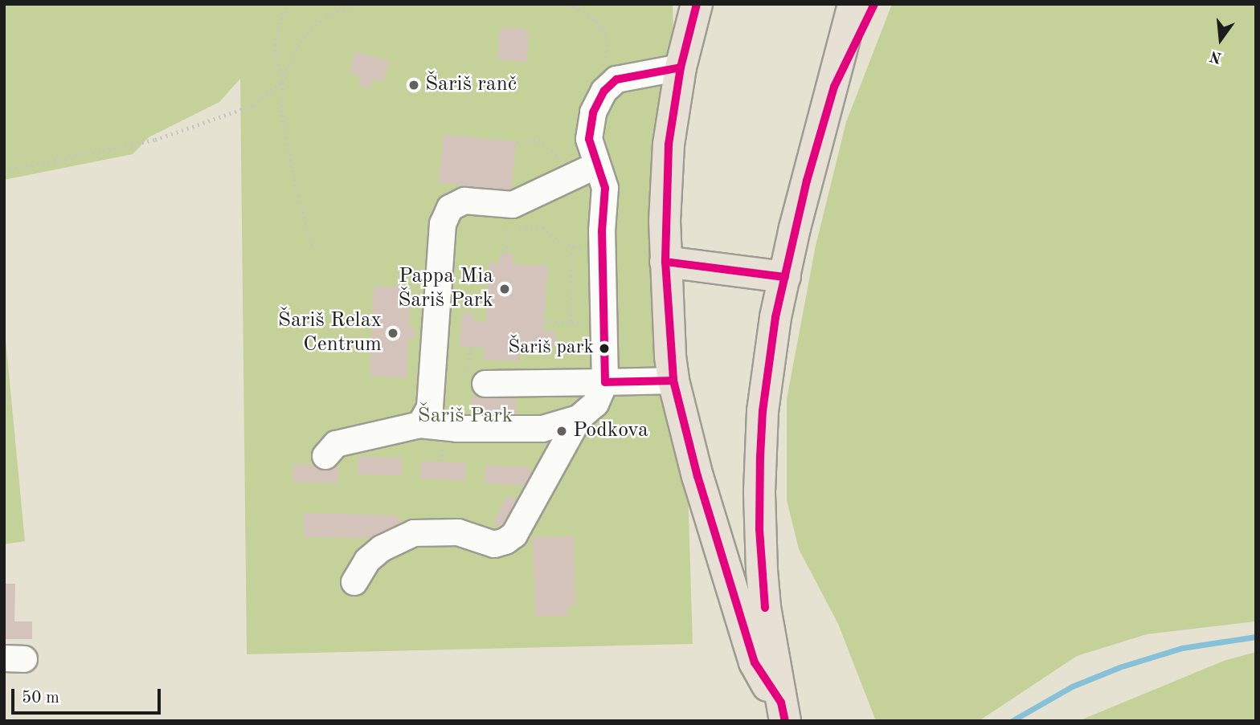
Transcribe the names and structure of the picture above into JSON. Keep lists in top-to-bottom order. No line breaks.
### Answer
{"parks":["Šariš Park"],"places":["Šariš ranč","Pappa Mia Šariš Park","Šariš Relax Centrum","Šariš park","Podkova"],"scale_bar":"50 m","north":"bottom"}
